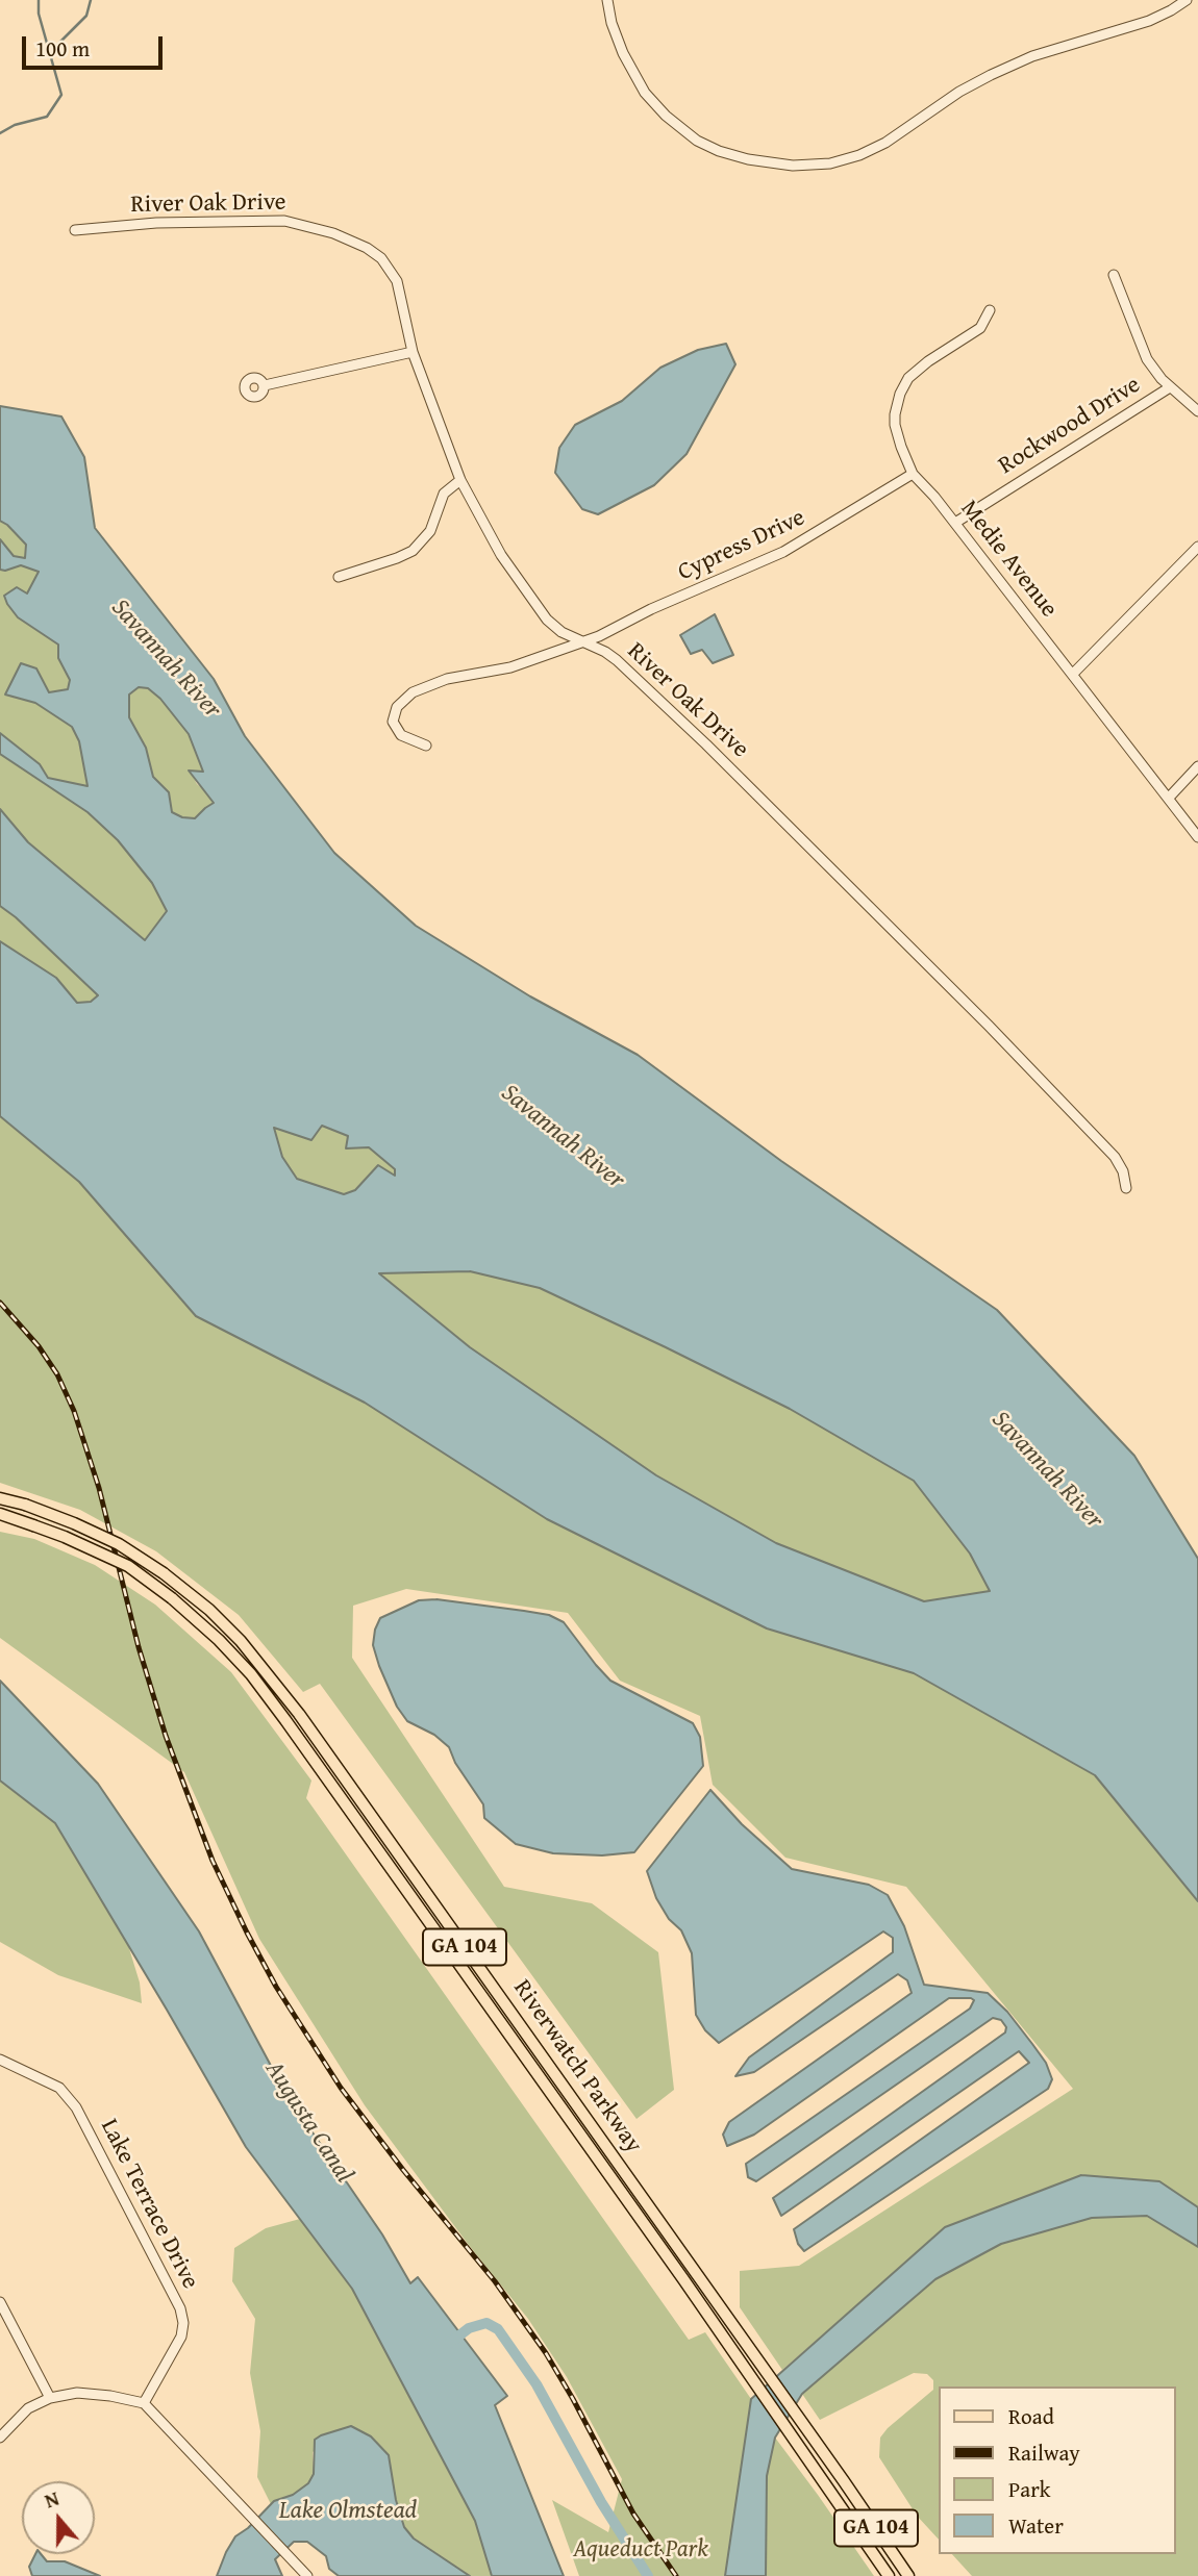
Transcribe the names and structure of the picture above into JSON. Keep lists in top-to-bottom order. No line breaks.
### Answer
{"streets":{"main road":["GA 104","Riverwatch Parkway"],"street":["River Oak Drive","Rockwood Drive","Cypress Drive","Medie Avenue","Lake Terrace Drive"]},"crossings":[["River Oak Drive","Cypress Drive"],["Rockwood Drive","Medie Avenue"],["Cypress Drive","Medie Avenue"]],"water":["Savannah River","Augusta Canal","Lake Olmstead"],"parks":["Aqueduct Park"],"legend":["Road","Railway","Park","Water"],"scale_bar":"100 m","north":"top"}
